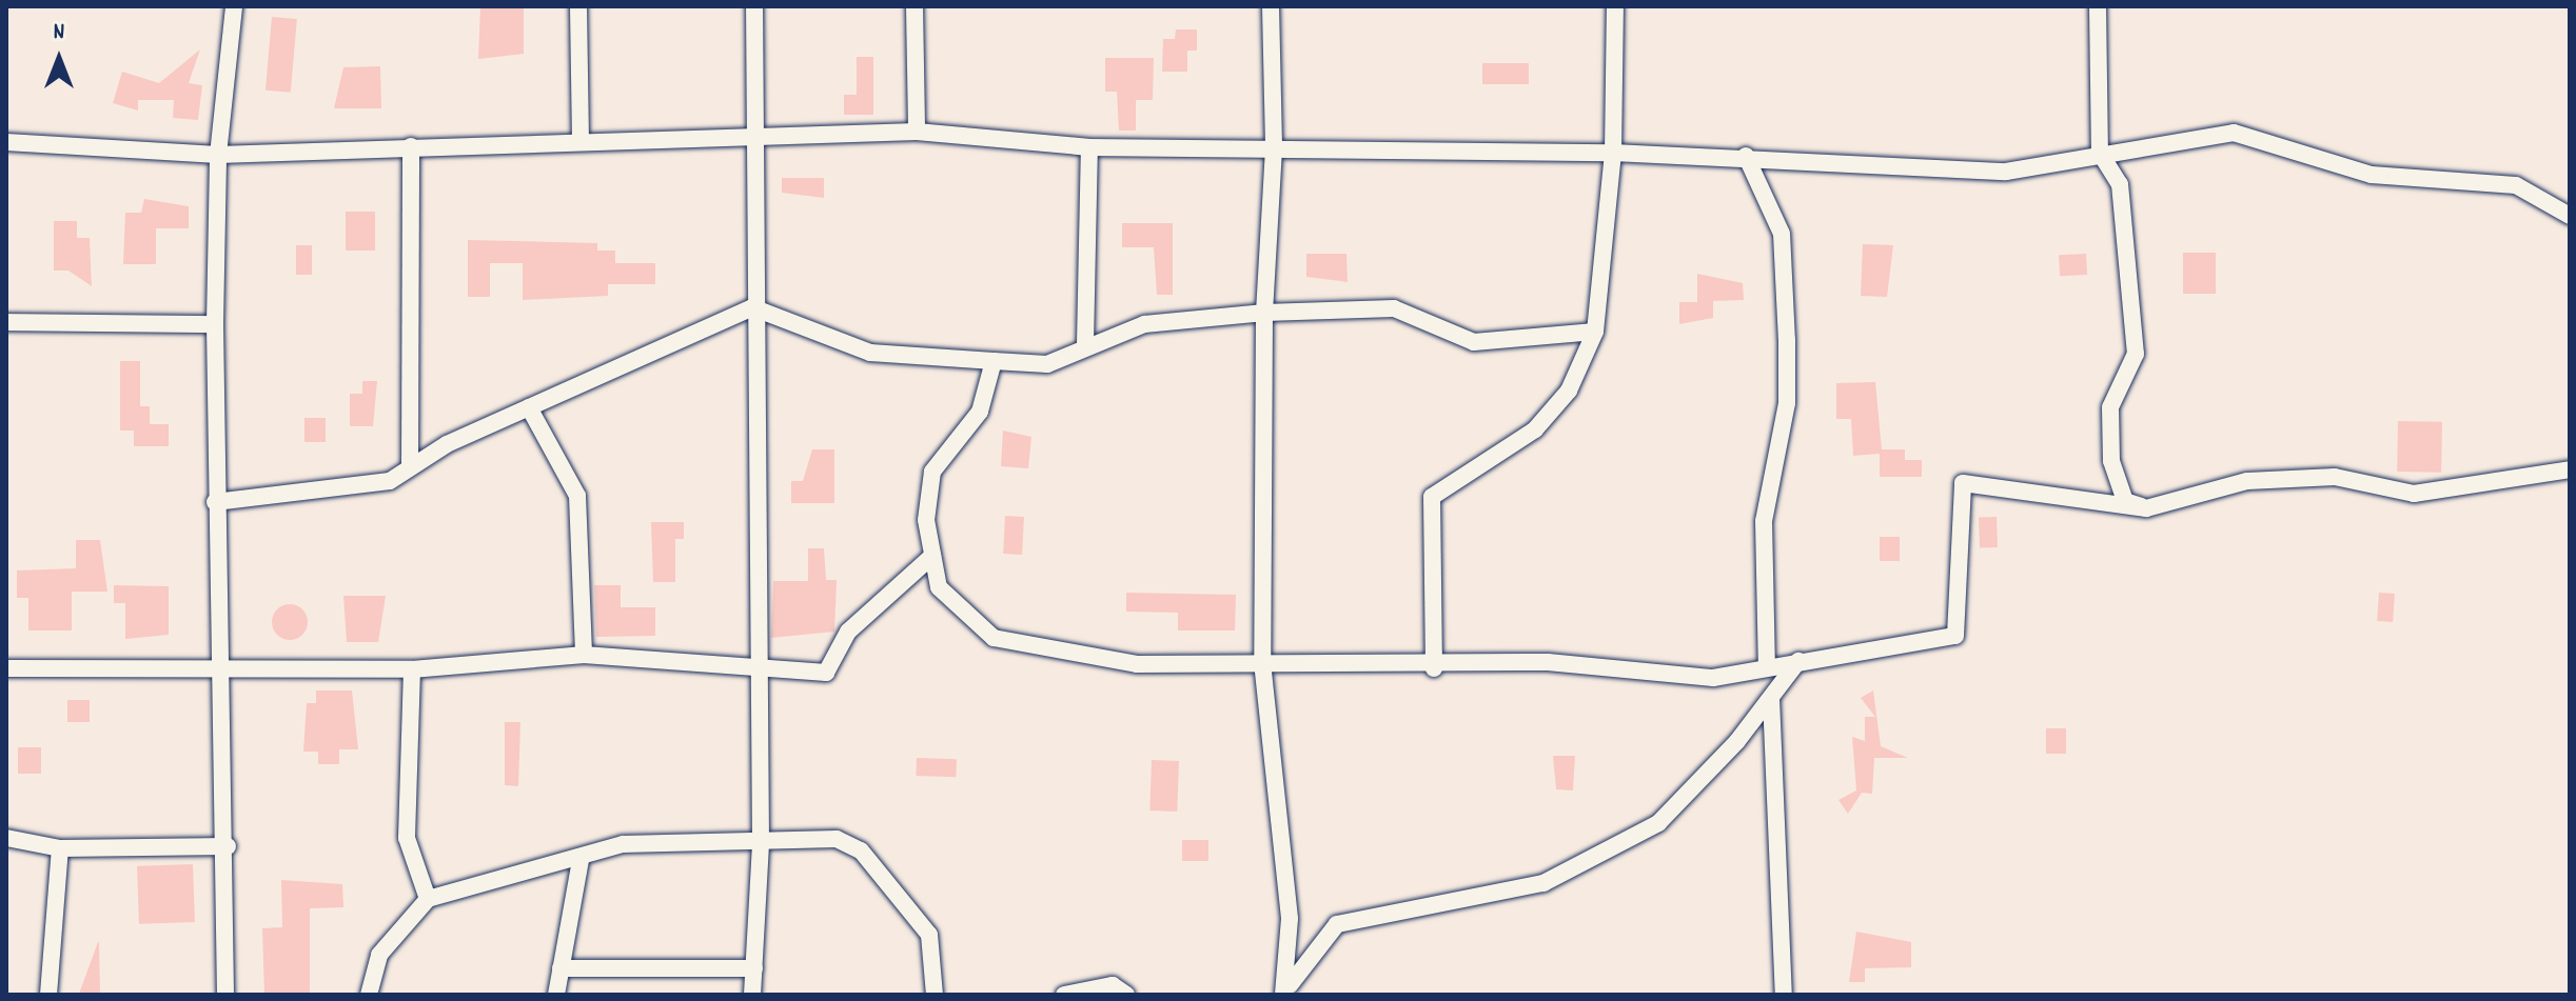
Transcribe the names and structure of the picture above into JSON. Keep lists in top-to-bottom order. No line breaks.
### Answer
{"north":"top"}
